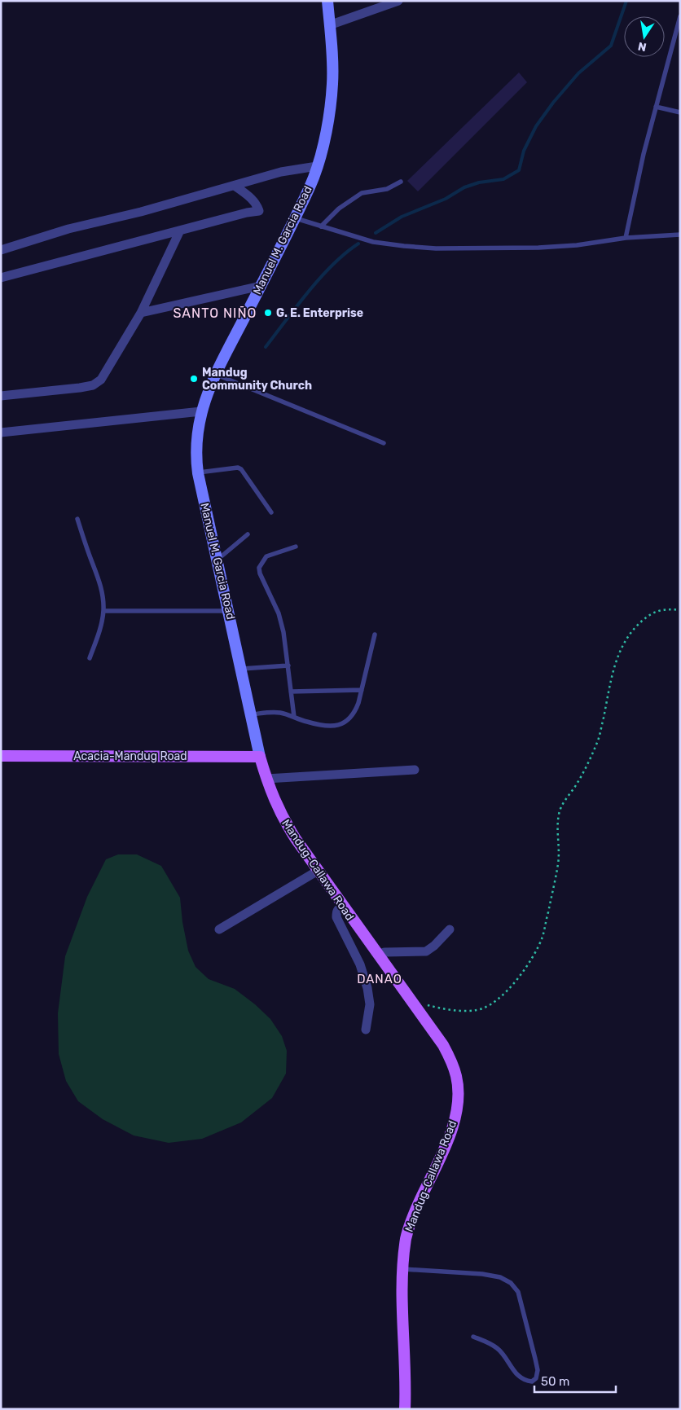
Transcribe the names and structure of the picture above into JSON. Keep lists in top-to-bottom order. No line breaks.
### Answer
{"streets":{"main road":["Manuel M. Garcia Road","Acacia-Mandug Road","Mandug-Callawa Road"]},"crossings":[["Manuel M. Garcia Road","Acacia-Mandug Road"],["Manuel M. Garcia Road","Mandug-Callawa Road"],["Acacia-Mandug Road","Mandug-Callawa Road"]],"districts":["SANTO NIÑO","DANAO"],"places":["G. E. Enterprise","Mandug Community Church"],"scale_bar":"50 m","north":"bottom"}
